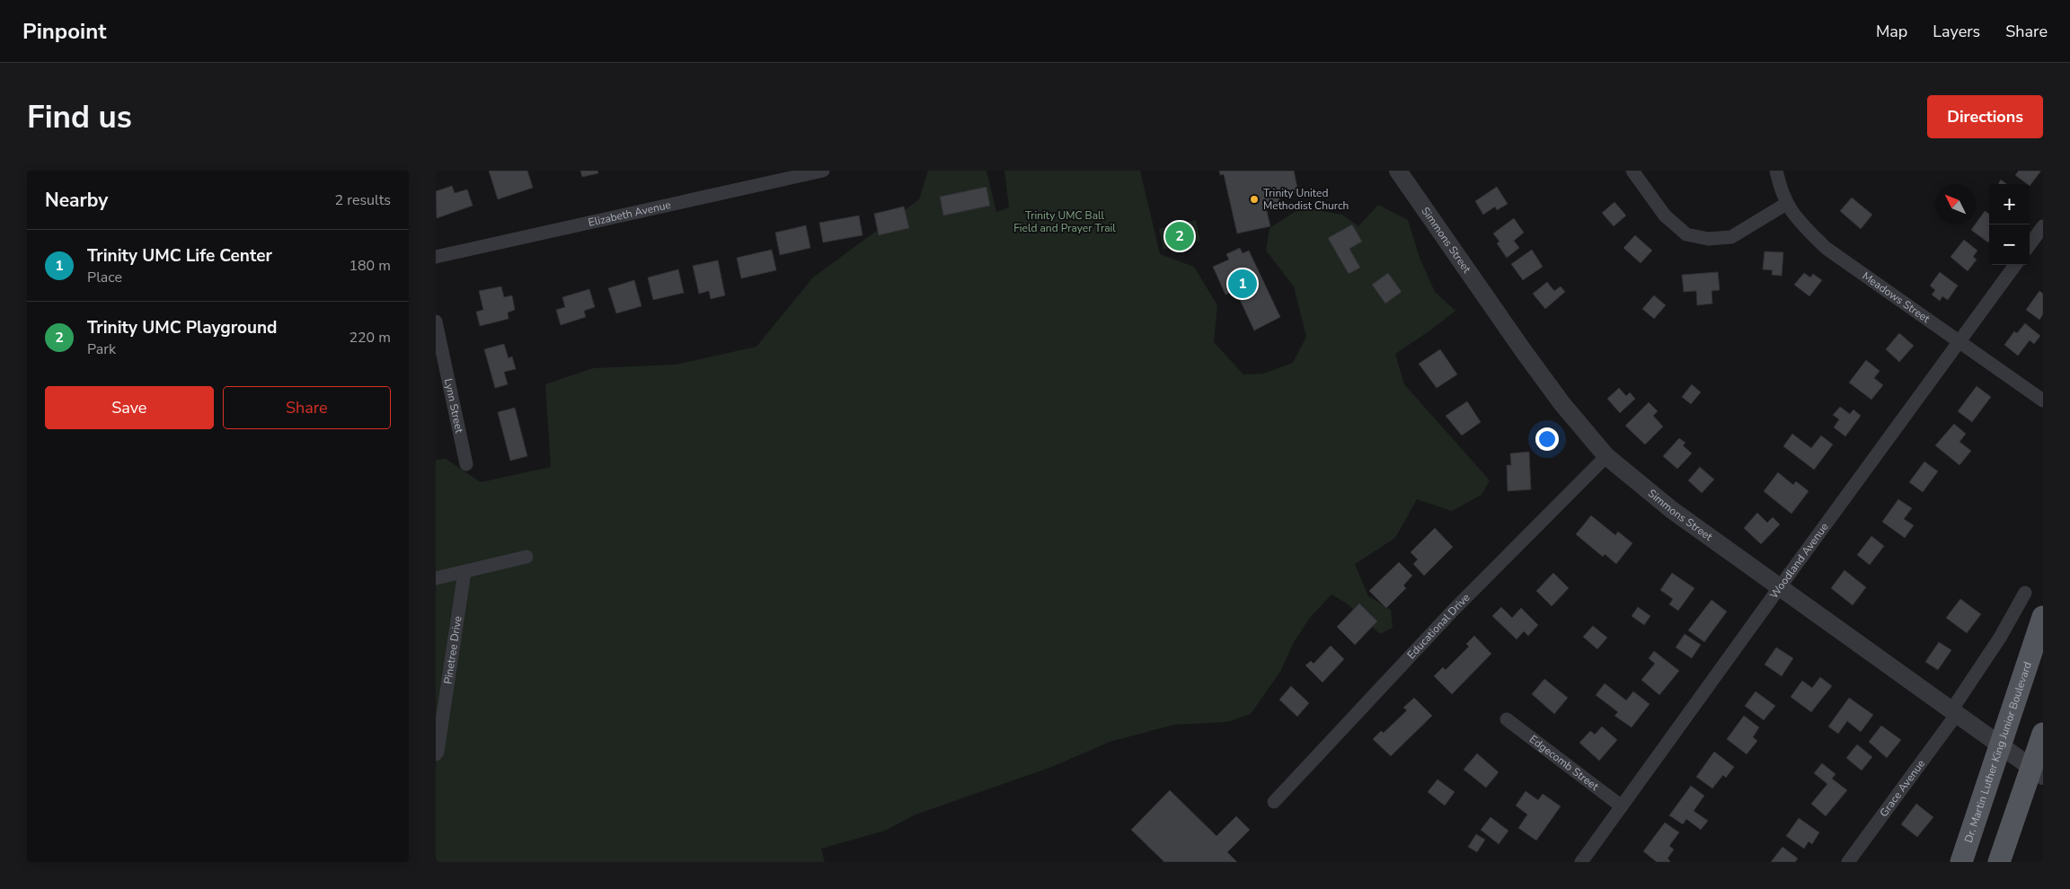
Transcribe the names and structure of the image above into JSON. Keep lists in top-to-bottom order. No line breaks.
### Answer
{"streets":{"main road":["Dr. Martin Luther King Junior Boulevard"],"street":["Elizabeth Avenue","Simmons Street","Meadows Street","Lynn Street","Woodland Avenue","Educational Drive","Pinetree Drive","Edgecomb Street","Grace Avenue"]},"crossings":[["Simmons Street","Woodland Avenue"],["Simmons Street","Educational Drive"],["Simmons Street","Dr. Martin Luther King Junior Boulevard"],["Simmons Street","Grace Avenue"],["Meadows Street","Woodland Avenue"],["Woodland Avenue","Edgecomb Street"]],"parks":["Trinity UMC Ball Field and Prayer Trail"],"places":["Trinity United Methodist Church"],"north":"top left","page":{"header":"Pinpoint","nav":["Map","Layers","Share"],"buttons":["Directions",["Save","Share"]],"title":"Find us","heading":["Nearby","2 results"],"map_buttons":["+","−"],"pins":["2","1"],"list":[{"mark":"1","name":"Trinity UMC Life Center","note":"Place","value":"180 m"},{"mark":"2","name":"Trinity UMC Playground","note":"Park","value":"220 m"}]}}
